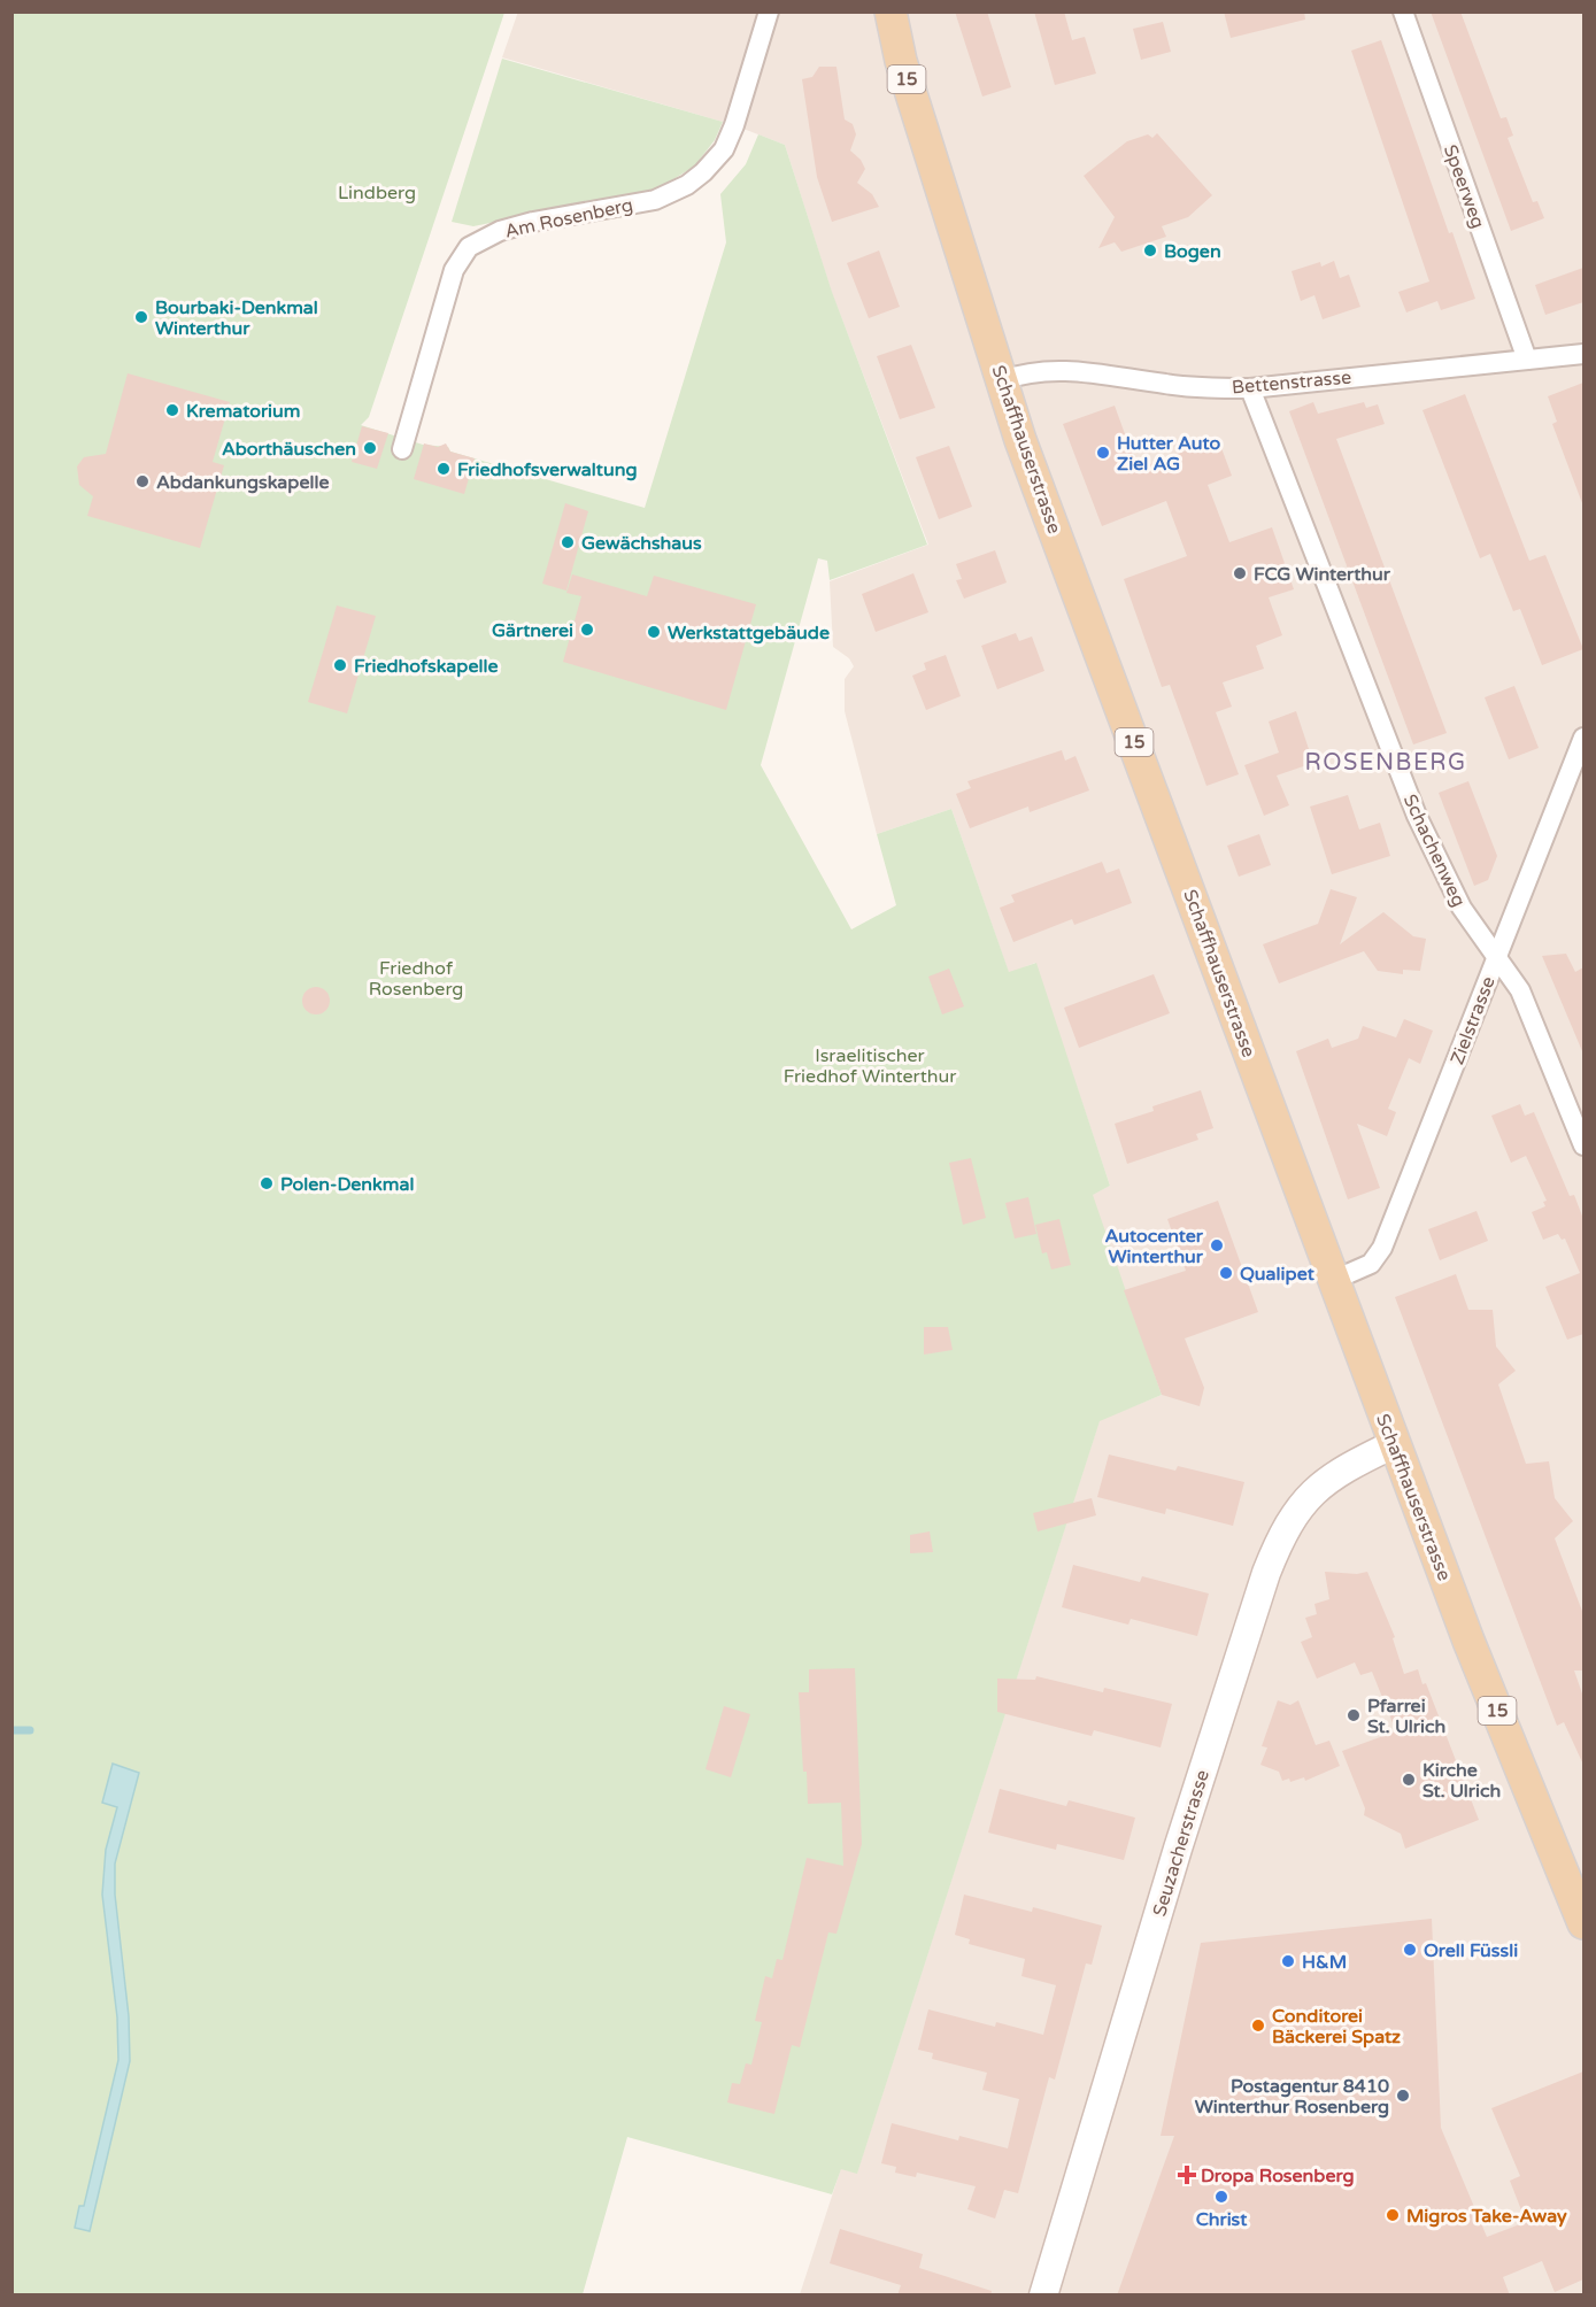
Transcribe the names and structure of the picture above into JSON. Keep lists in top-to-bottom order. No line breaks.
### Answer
{"streets":{"main road":["15","Schaffhauserstrasse","Seuzacherstrasse"],"street":["Speerweg","Am Rosenberg","Bettenstrasse","Schachenweg","Zielstrasse"]},"crossings":[["Speerweg","Bettenstrasse"],["Bettenstrasse","Schaffhauserstrasse"],["Bettenstrasse","Schachenweg"],["Schaffhauserstrasse","Zielstrasse"],["Schaffhauserstrasse","Seuzacherstrasse"],["Schachenweg","Zielstrasse"]],"districts":["ROSENBERG"],"parks":["Lindberg","Friedhof Rosenberg","Israelitischer Friedhof Winterthur"],"places":{"other":["Bogen","Bourbaki-Denkmal Winterthur","Krematorium","Aborthäuschen","Hutter Auto Ziel AG","Friedhofsverwaltung","Abdankungskapelle","Gewächshaus","FCG Winterthur","Gärtnerei","Werkstattgebäude","Friedhofskapelle","Polen-Denkmal","Autocenter Winterthur","Qualipet","Pfarrei St. Ulrich","Kirche St. Ulrich","Orell Füssli","H&M","Conditorei Bäckerei Spatz","Postagentur 8410 Winterthur Rosenberg","Christ","Migros Take-Away"],"health":["Dropa Rosenberg"]}}
